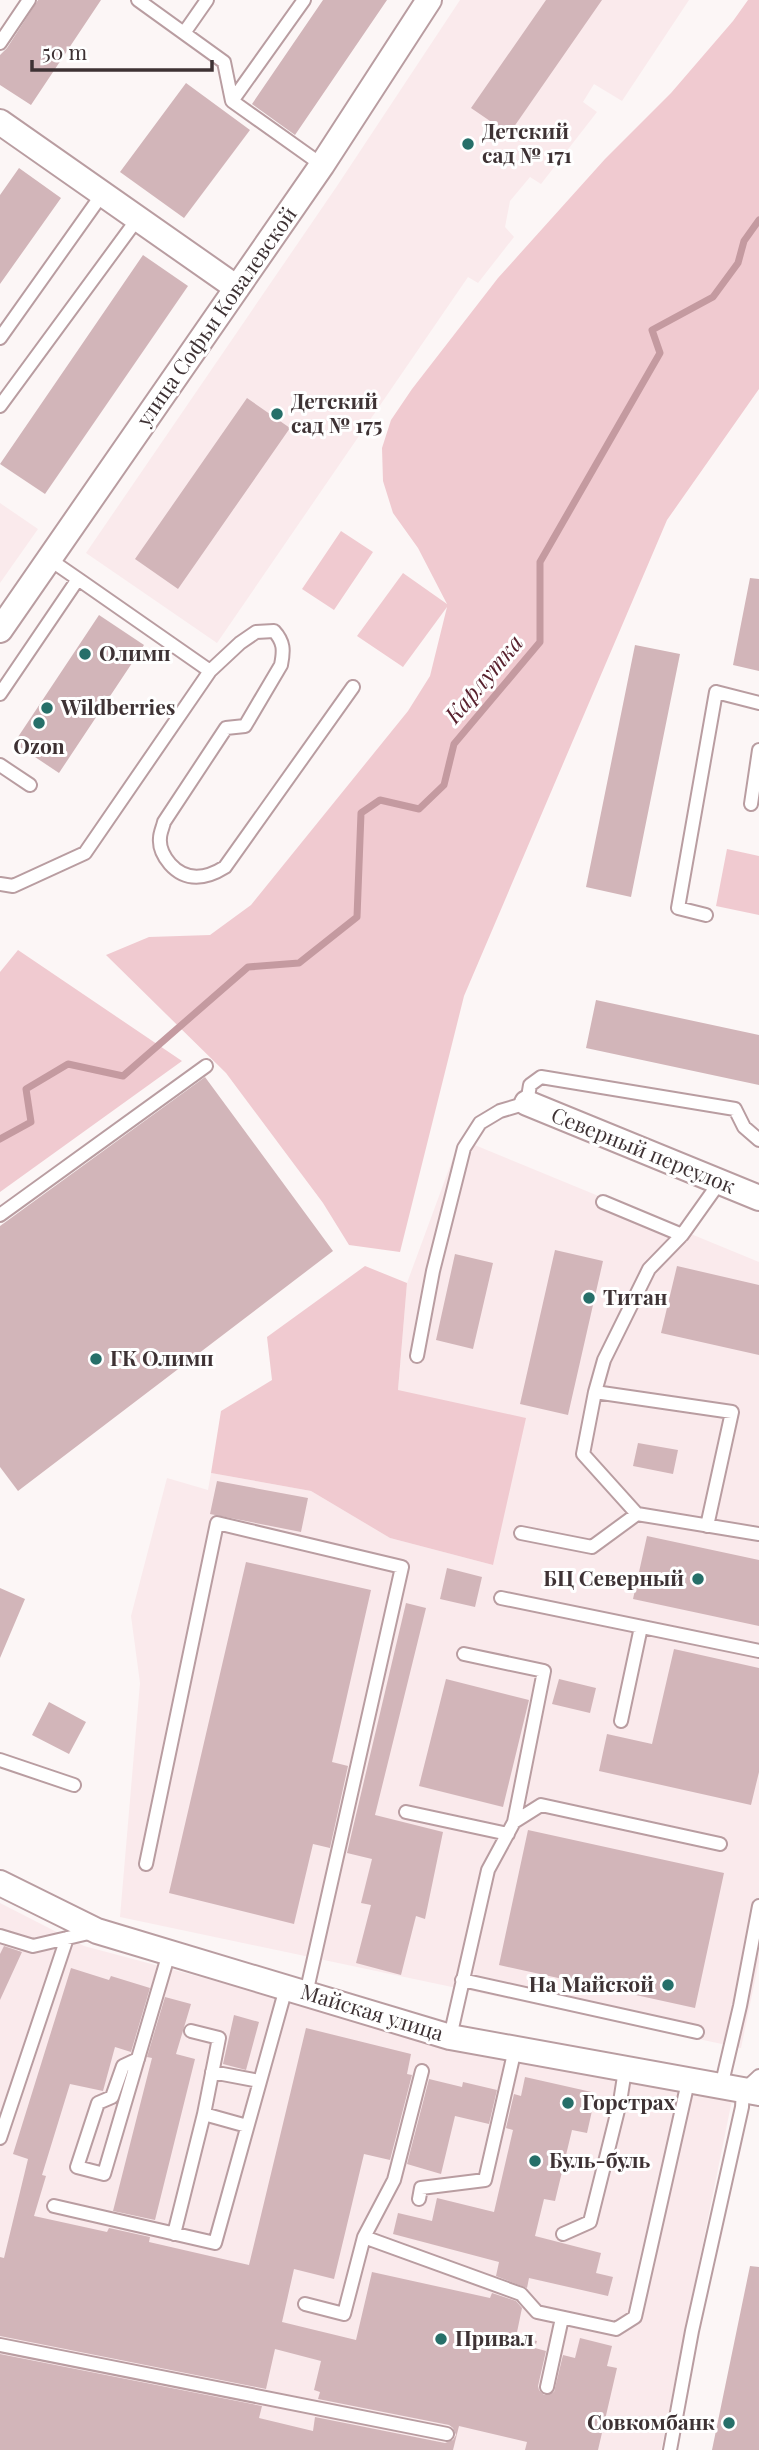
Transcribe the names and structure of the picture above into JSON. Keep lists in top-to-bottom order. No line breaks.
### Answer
{"streets":{"street":["улица Софьи Ковалевской","Северный переулок","Майская улица"]},"water":["Карлутка"],"places":["Детский сад № 171","Детский сад № 175","Олимп","Wildberries","Ozon","Титан","ГК Олимп","БЦ Северный","На Майской","Горстрах","Буль-буль","Привал","Совкомбанк"],"scale_bar":"50 m"}
